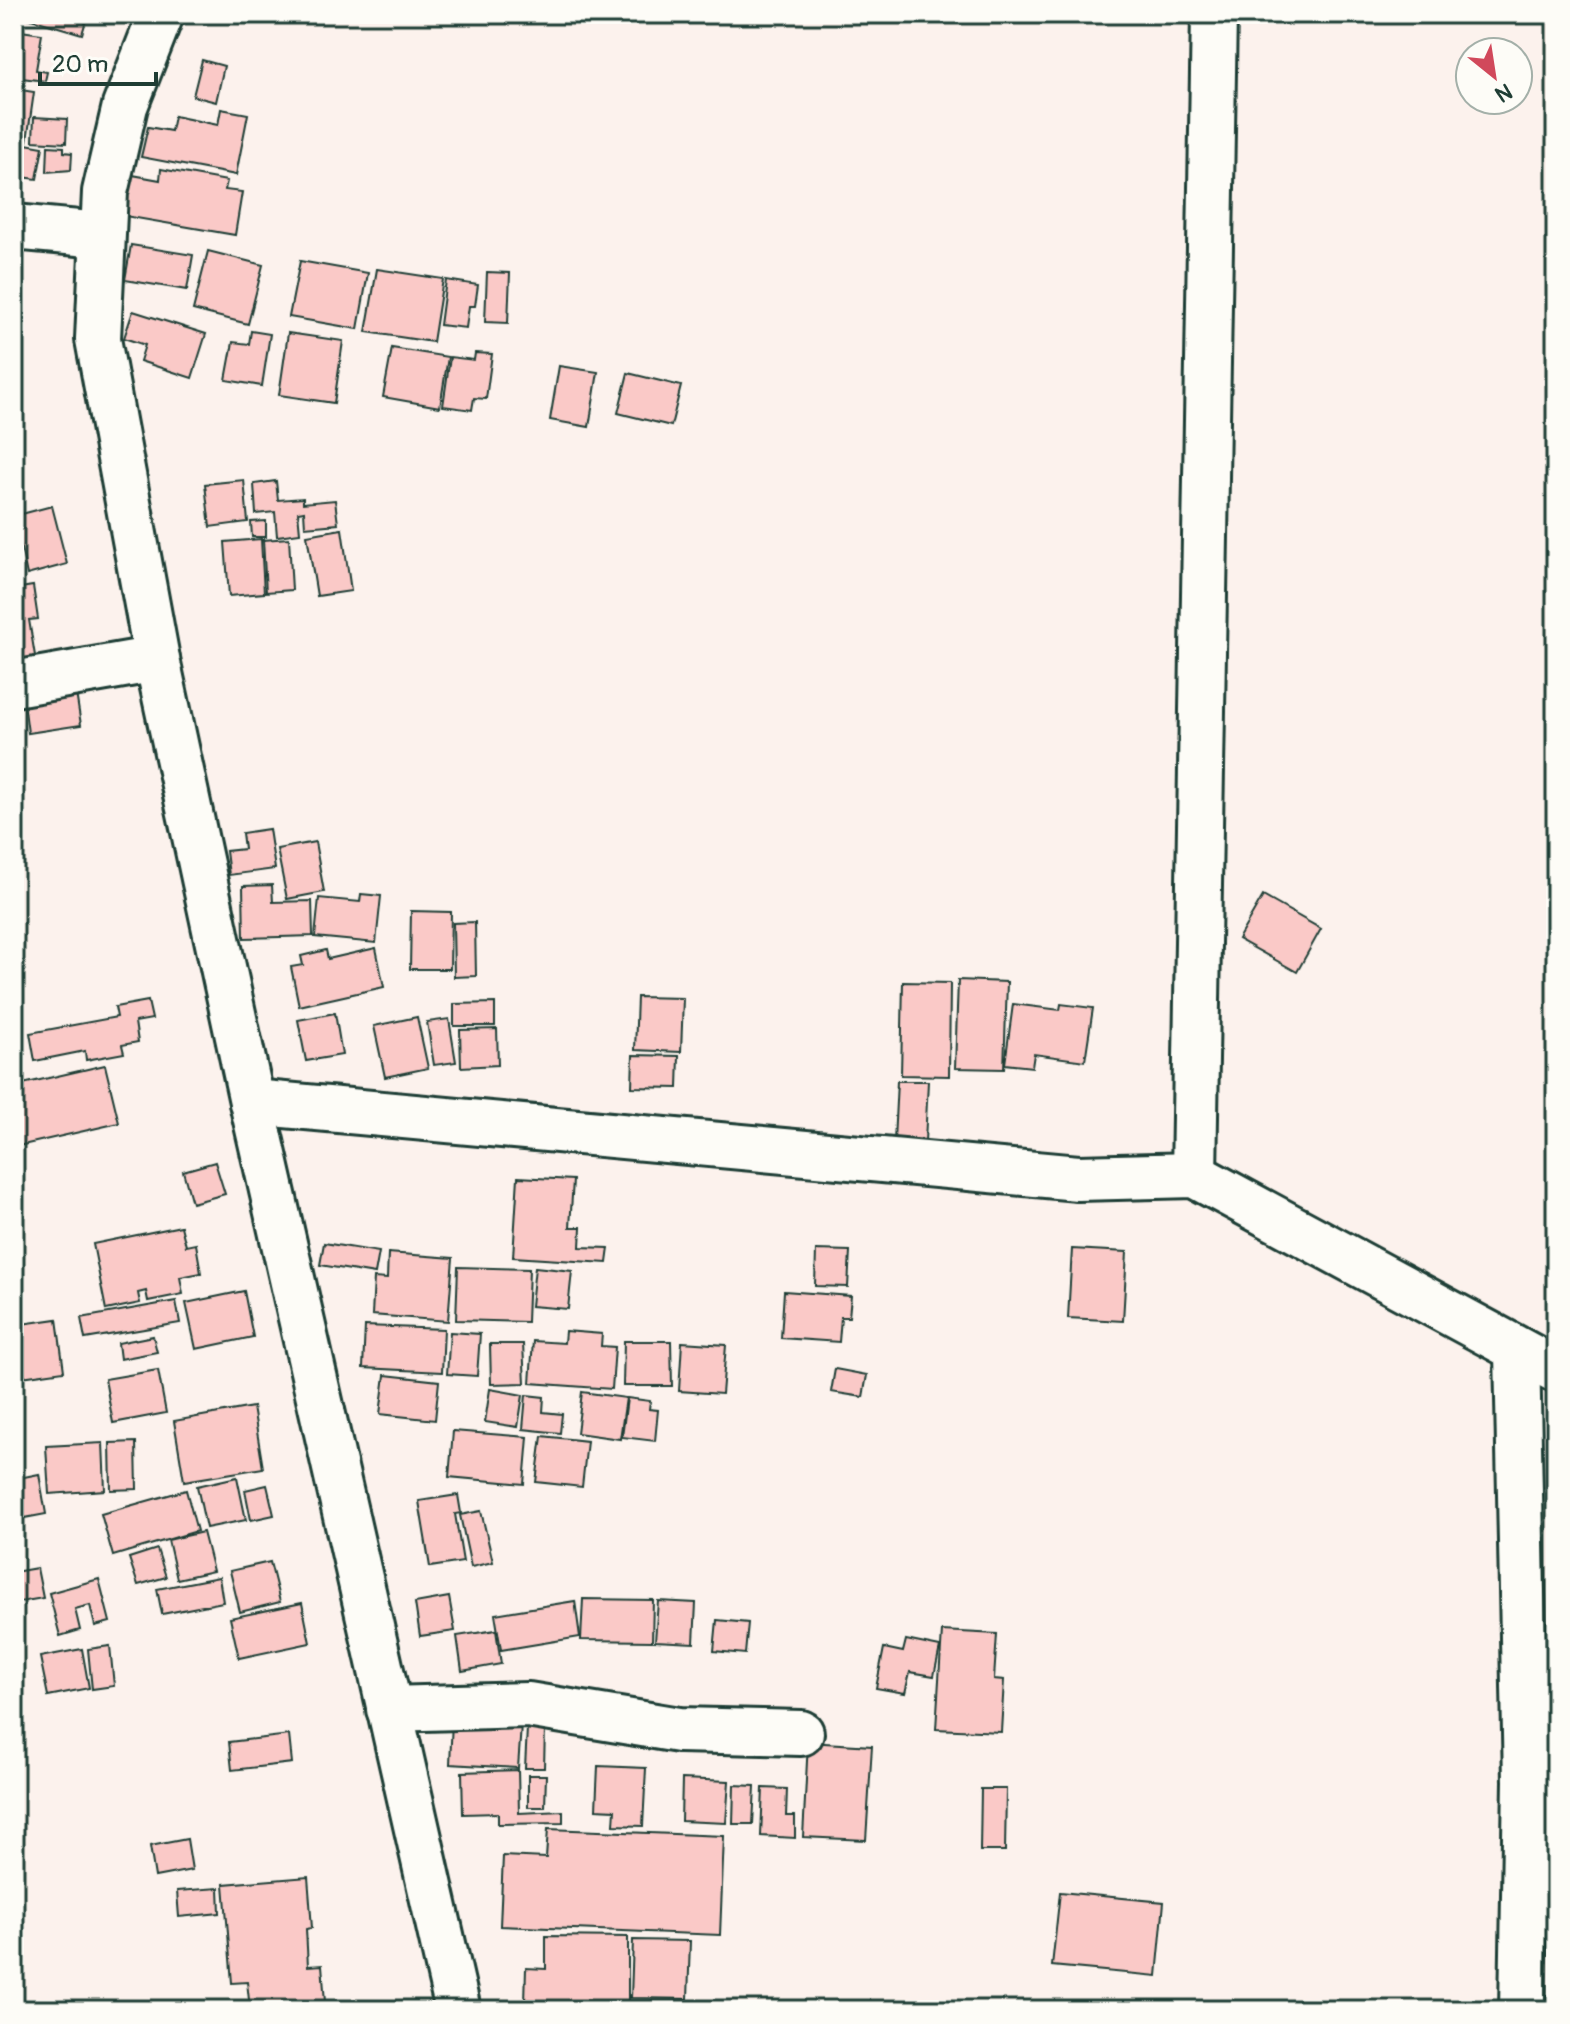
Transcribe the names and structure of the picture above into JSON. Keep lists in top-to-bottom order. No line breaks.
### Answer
{"scale_bar":"20 m","north":"bottom right"}
